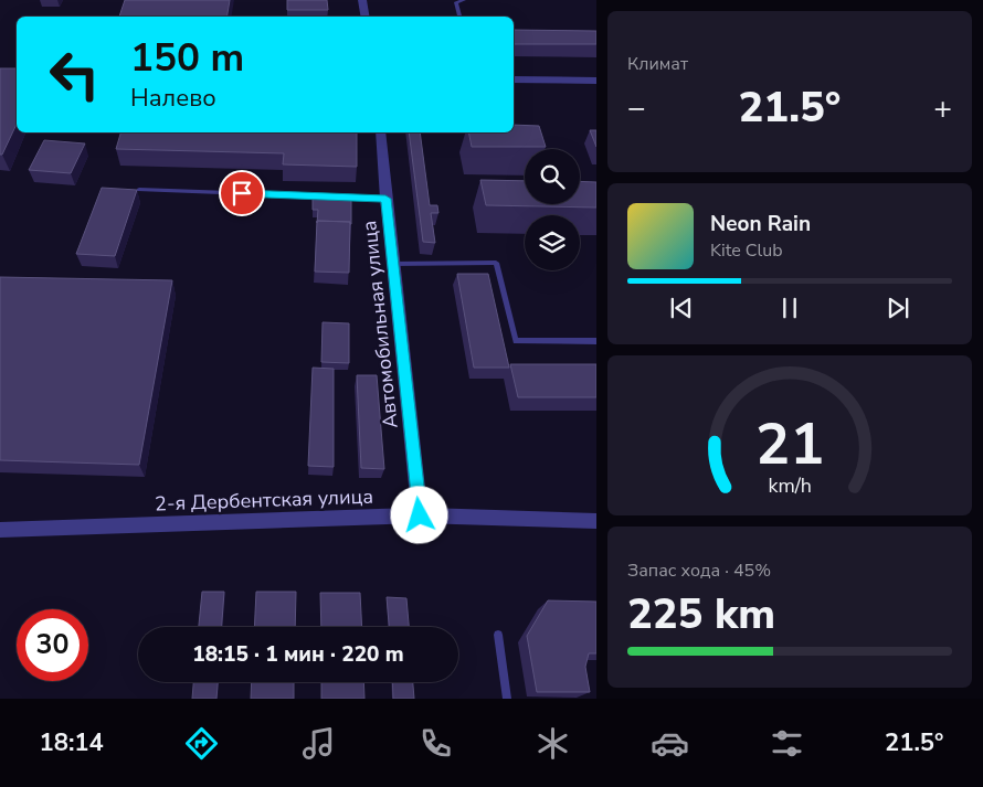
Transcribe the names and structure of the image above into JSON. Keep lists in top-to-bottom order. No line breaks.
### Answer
{"streets":{"street":["Автомобильная улица","2-я Дербентская улица"]},"crossings":[["Автомобильная улица","2-я Дербентская улица"]],"page":{"tile":["Климат",["Запас хода · 45%","225 km"]],"turn":["150 m","Налево"],"heat":["−","21.5°","+"],"song":["Neon Rain","Kite Club"],"limit":"30","trip":"18:15 · 1 мин · 220 m","tabs":["18:14","21.5°"],"gauge":["21","km/h"]}}
